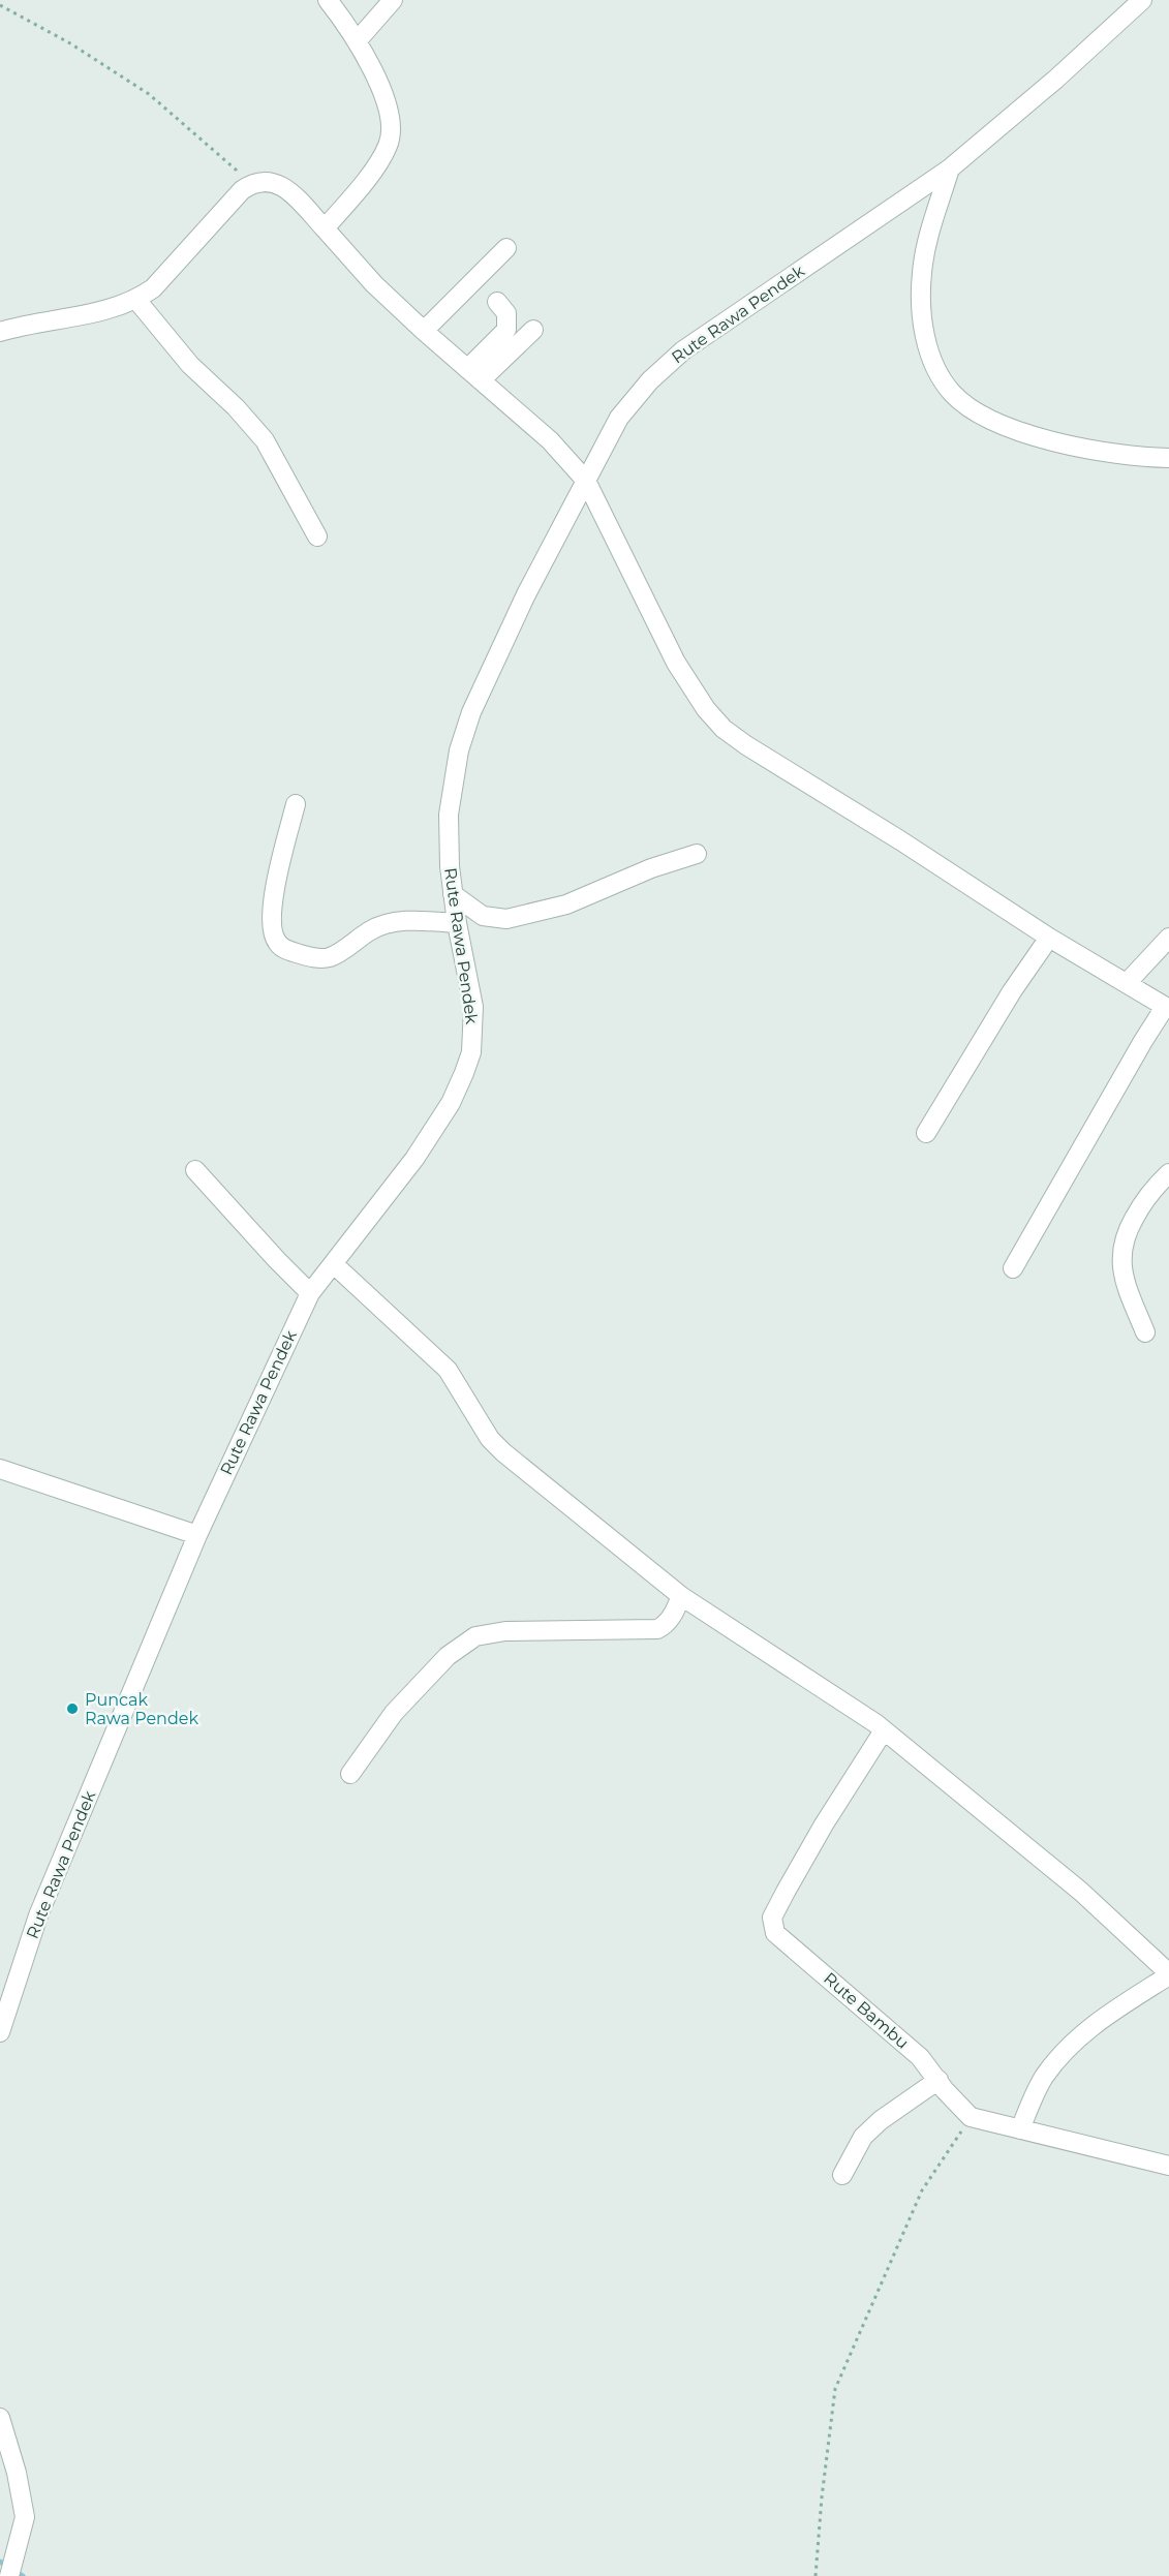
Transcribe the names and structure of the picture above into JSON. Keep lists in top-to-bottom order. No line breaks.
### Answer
{"streets":{"street":["Rute Rawa Pendek","Rute Bambu"]},"places":["Puncak Rawa Pendek"]}
